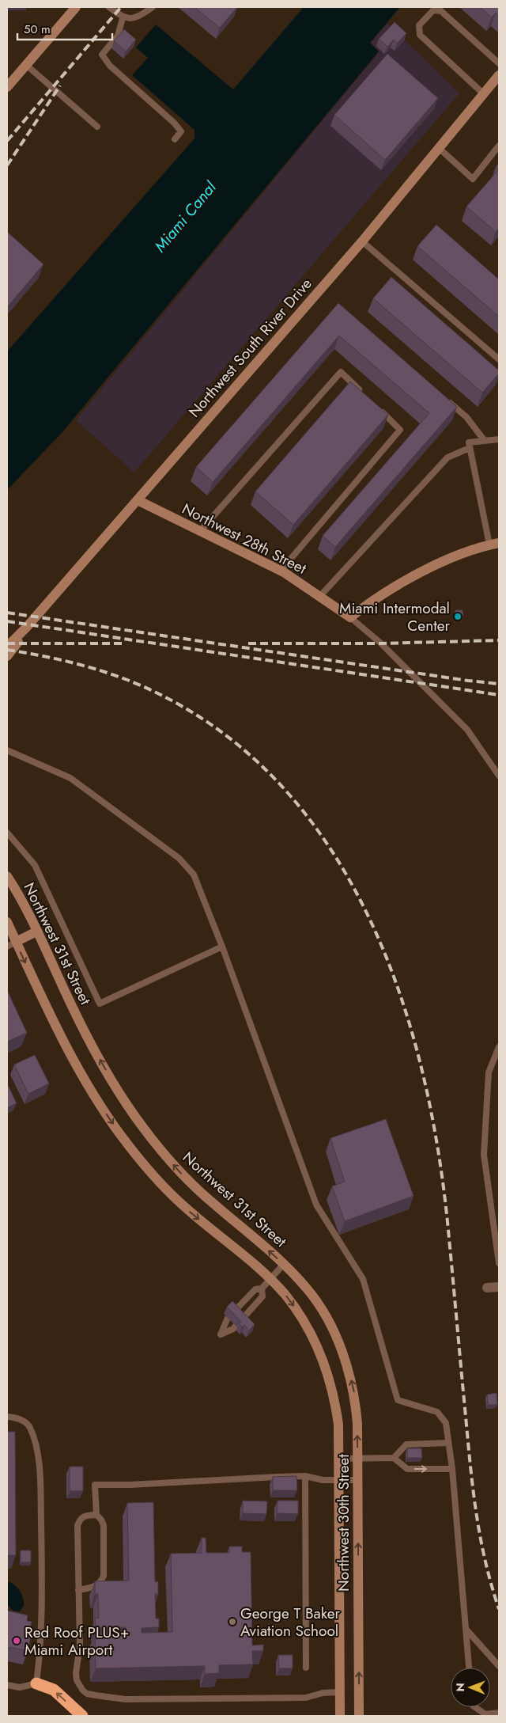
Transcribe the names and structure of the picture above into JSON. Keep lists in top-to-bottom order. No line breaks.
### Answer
{"streets":{"street":["Northwest South River Drive","Northwest 28th Street","Northwest 31st Street","Northwest 30th Street"]},"crossings":[["Northwest South River Drive","Northwest 28th Street"],["Northwest 31st Street","Northwest 30th Street"]],"water":["Miami Canal"],"places":["Miami Intermodal Center","George T Baker Aviation School","Red Roof PLUS+ Miami Airport"],"scale_bar":"50 m","north":"left"}
